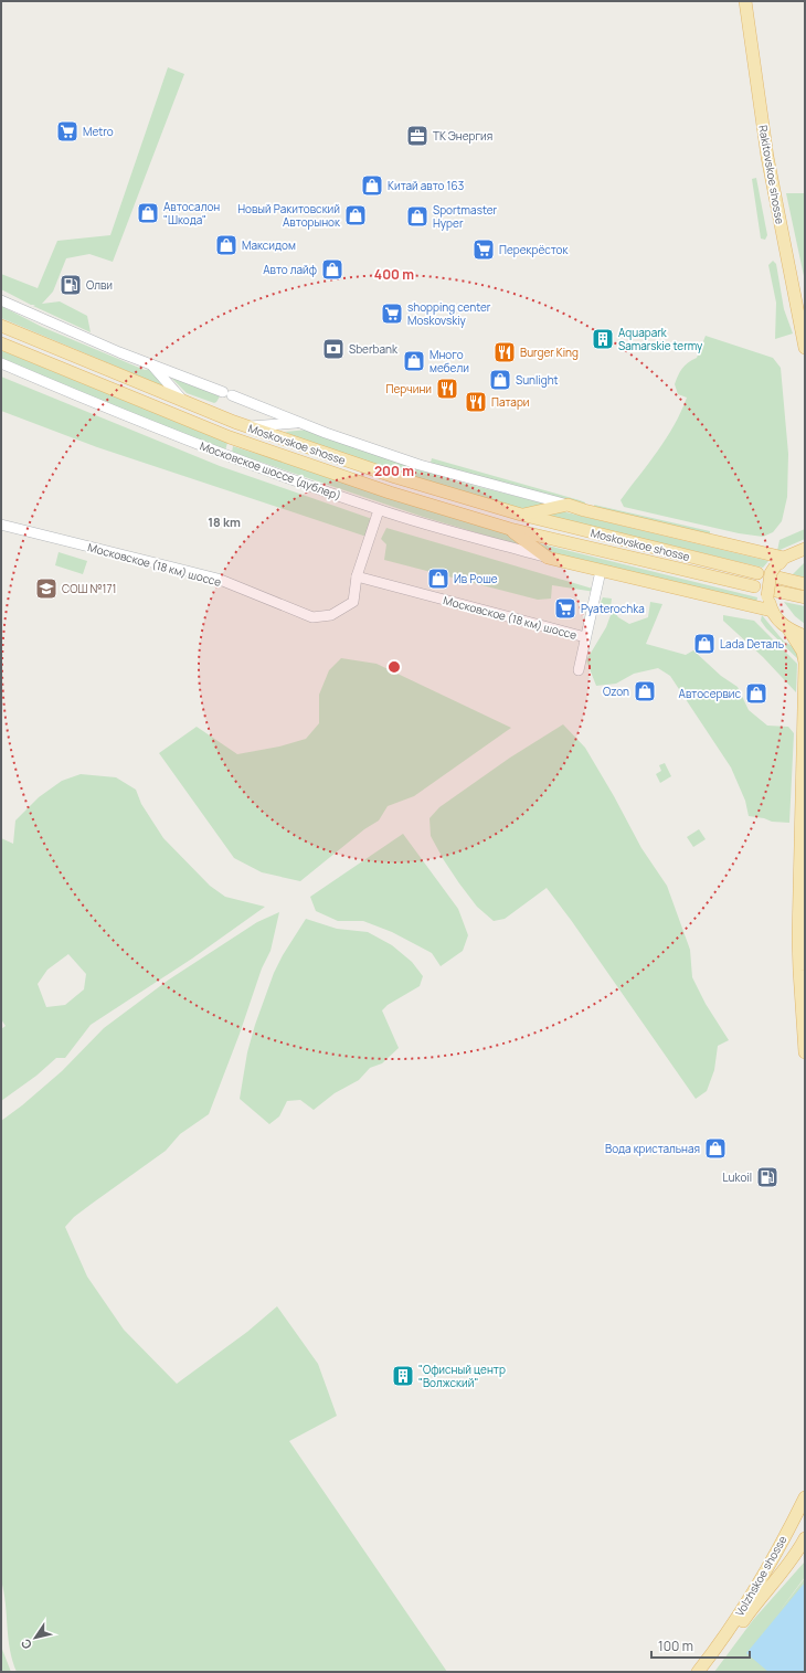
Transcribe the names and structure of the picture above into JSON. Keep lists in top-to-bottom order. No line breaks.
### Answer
{"streets":{"main road":["Rakitovskoe shosse","Moskovskoe shosse","Volzhskoe shosse"],"street":["Московское шоссе (дублер)","Московское (18 км) шоссе"]},"crossings":[["Московское шоссе (дублер)","Московское (18 км) шоссе"]],"districts":["18 km"],"places":{"supermarket":["Metro","Перекрёсток","shopping center Moskovskiy","Pyaterochka"],"office":["ТК Энергия"],"shop":["Китай авто 163","Автосалон \"Шкода\"","Новый Ракитовский Авторынок","Sportmaster Hyper","Максидом","Авто лайф","Много мебели","Sunlight","Ив Роше","Lada Dеталь","Ozon","Автосервис","Вода кристальная"],"fuel station":["Олви","Lukoil"],"building":["Aquapark Samarskie termy","\"Офисный центр \"Волжский\""],"bank":["Sberbank"],"restaurant":["Burger King","Перчини","Патари"],"school or university":["СОШ №171"]},"scale_bar":"100 m","north":"bottom left","rings":["400 m","200 m"]}
